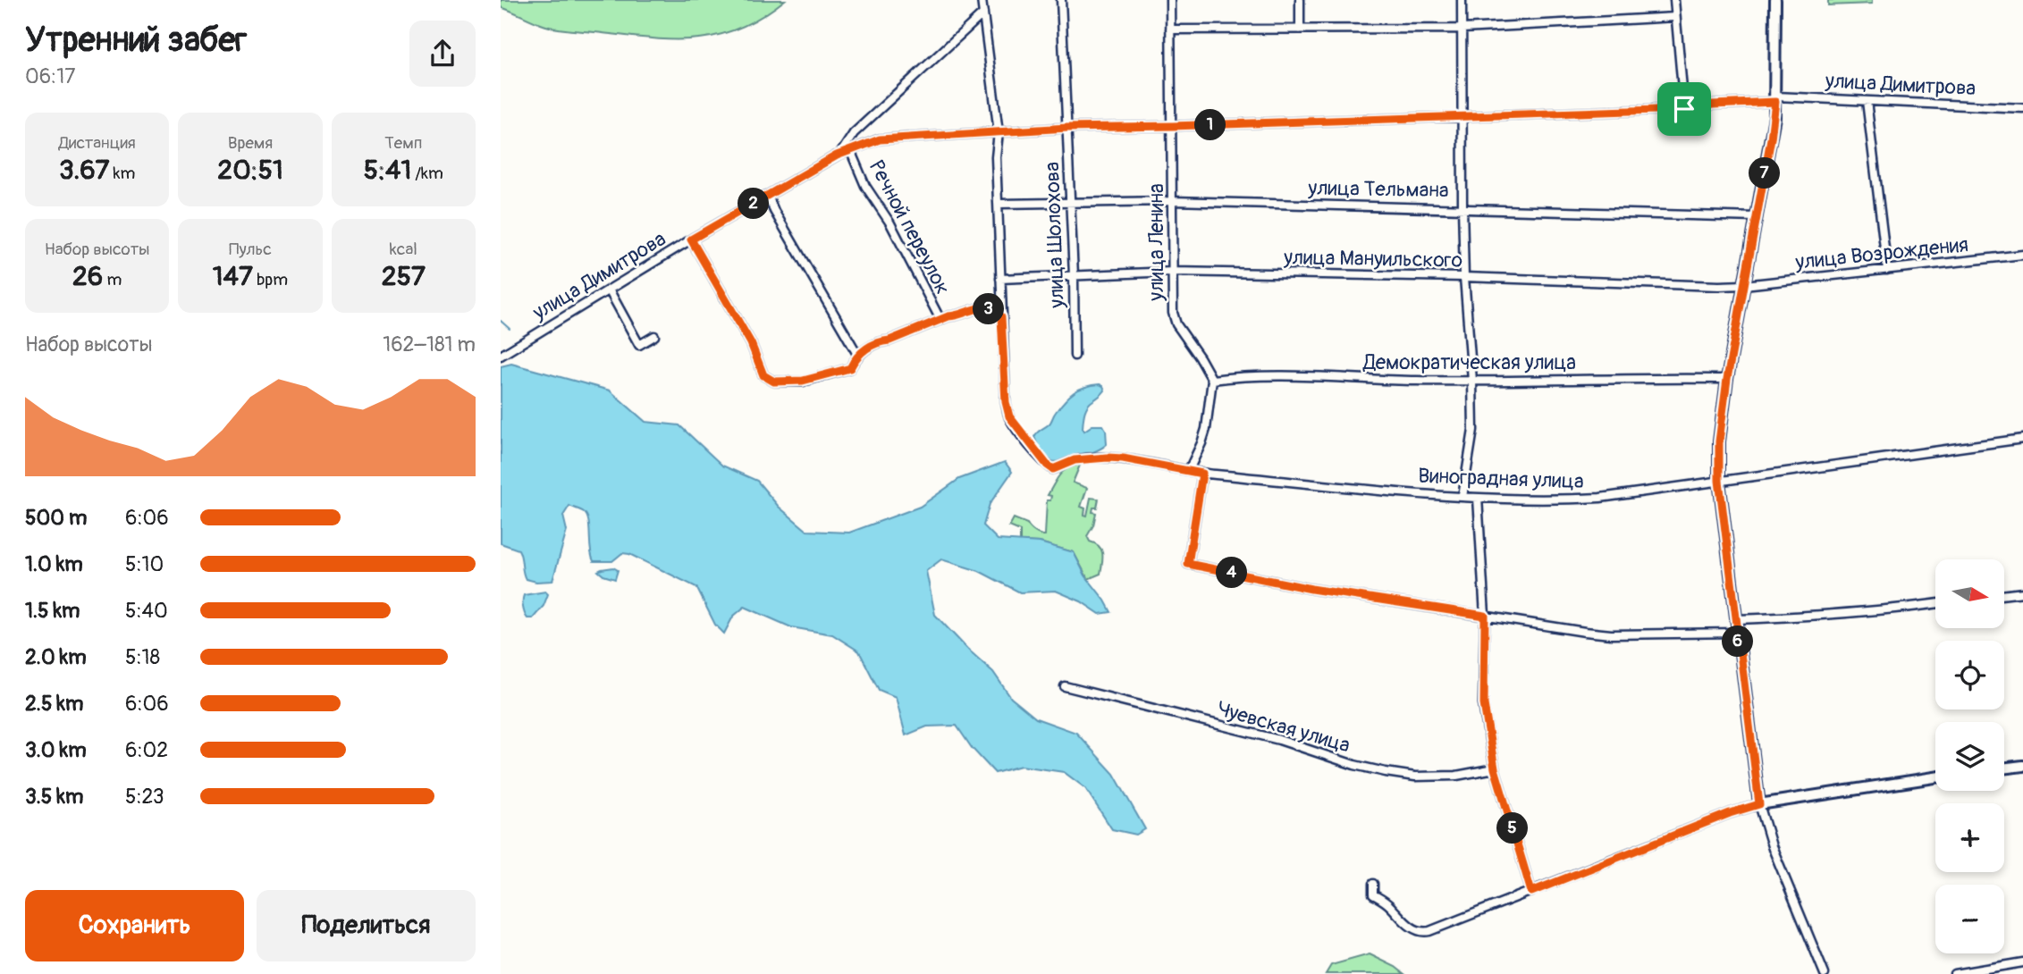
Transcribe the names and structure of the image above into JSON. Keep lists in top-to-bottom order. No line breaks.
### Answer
{"streets":{"street":["улица Димитрова","улица Тельмана","Речной переулок","улица Шолохова","улица Ленина","улица Возрождения","улица Мануильского","Демократическая улица","Виноградная улица","Чуевская улица"]},"crossings":[["улица Димитрова","Речной переулок"],["улица Димитрова","улица Шолохова"],["улица Димитрова","улица Ленина"],["улица Тельмана","улица Шолохова"],["улица Тельмана","улица Ленина"],["улица Шолохова","улица Мануильского"],["улица Ленина","улица Мануильского"],["улица Ленина","Демократическая улица"],["улица Возрождения","улица Мануильского"]],"north":"right","page":{"heading":["Утренний забег","06:17"],"stats":[["Дистанция","3.67 km"],["Время","20:51"],["Темп","5:41 /km"],["Набор высоты","26 m"],["Пульс","147 bpm"],["kcal","257"]],"pins":["1","7","2","3","4","6","5"],"chart":["Набор высоты","162–181 m"],"list":[{"name":"500 m","note":"6:06"},{"name":"1.0 km","note":"5:10"},{"name":"1.5 km","note":"5:40"},{"name":"2.0 km","note":"5:18"},{"name":"2.5 km","note":"6:06"},{"name":"3.0 km","note":"6:02"},{"name":"3.5 km","note":"5:23"}],"map_buttons":["+","−"],"buttons":["Сохранить","Поделиться"]}}
